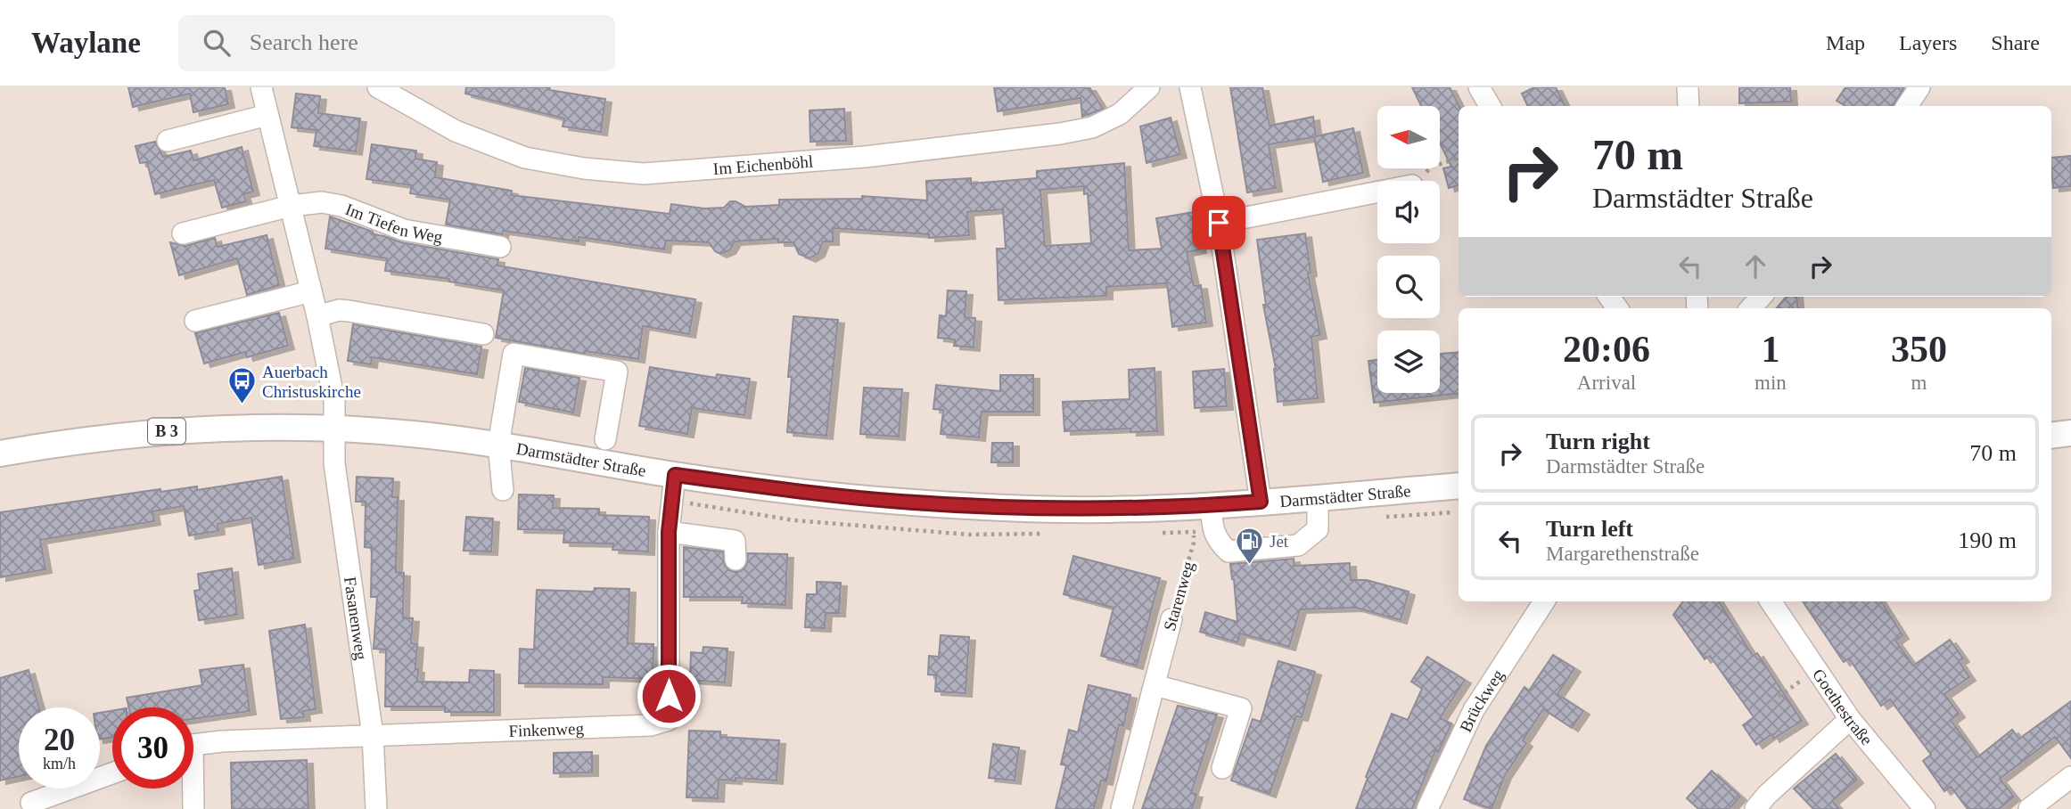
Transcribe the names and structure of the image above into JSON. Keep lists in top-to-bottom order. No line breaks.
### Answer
{"streets":{"main road":["B 3","Darmstädter Straße"],"street":["Im Eichenböhl","Im Tiefen Weg","Starenweg","Fasanenweg","Brückweg","Goethestraße","Finkenweg"]},"crossings":[["Darmstädter Straße","Starenweg"],["Darmstädter Straße","Fasanenweg"],["Darmstädter Straße","Finkenweg"],["Fasanenweg","Finkenweg"]],"places":{"bus stop":["Auerbach Christuskirche"],"fuel station":["Jet"]},"north":"left","page":{"header":"Waylane","search":"Search here","nav":["Map","Layers","Share"],"turn":["70 m","Darmstädter Straße"],"eta":["20:06","Arrival","1","min","350","m"],"list":[{"name":"Turn right","note":"Darmstädter Straße","value":"70 m"},{"name":"Turn left","note":"Margarethenstraße","value":"190 m"}],"speed":"20 km/h","limit":"30"}}
